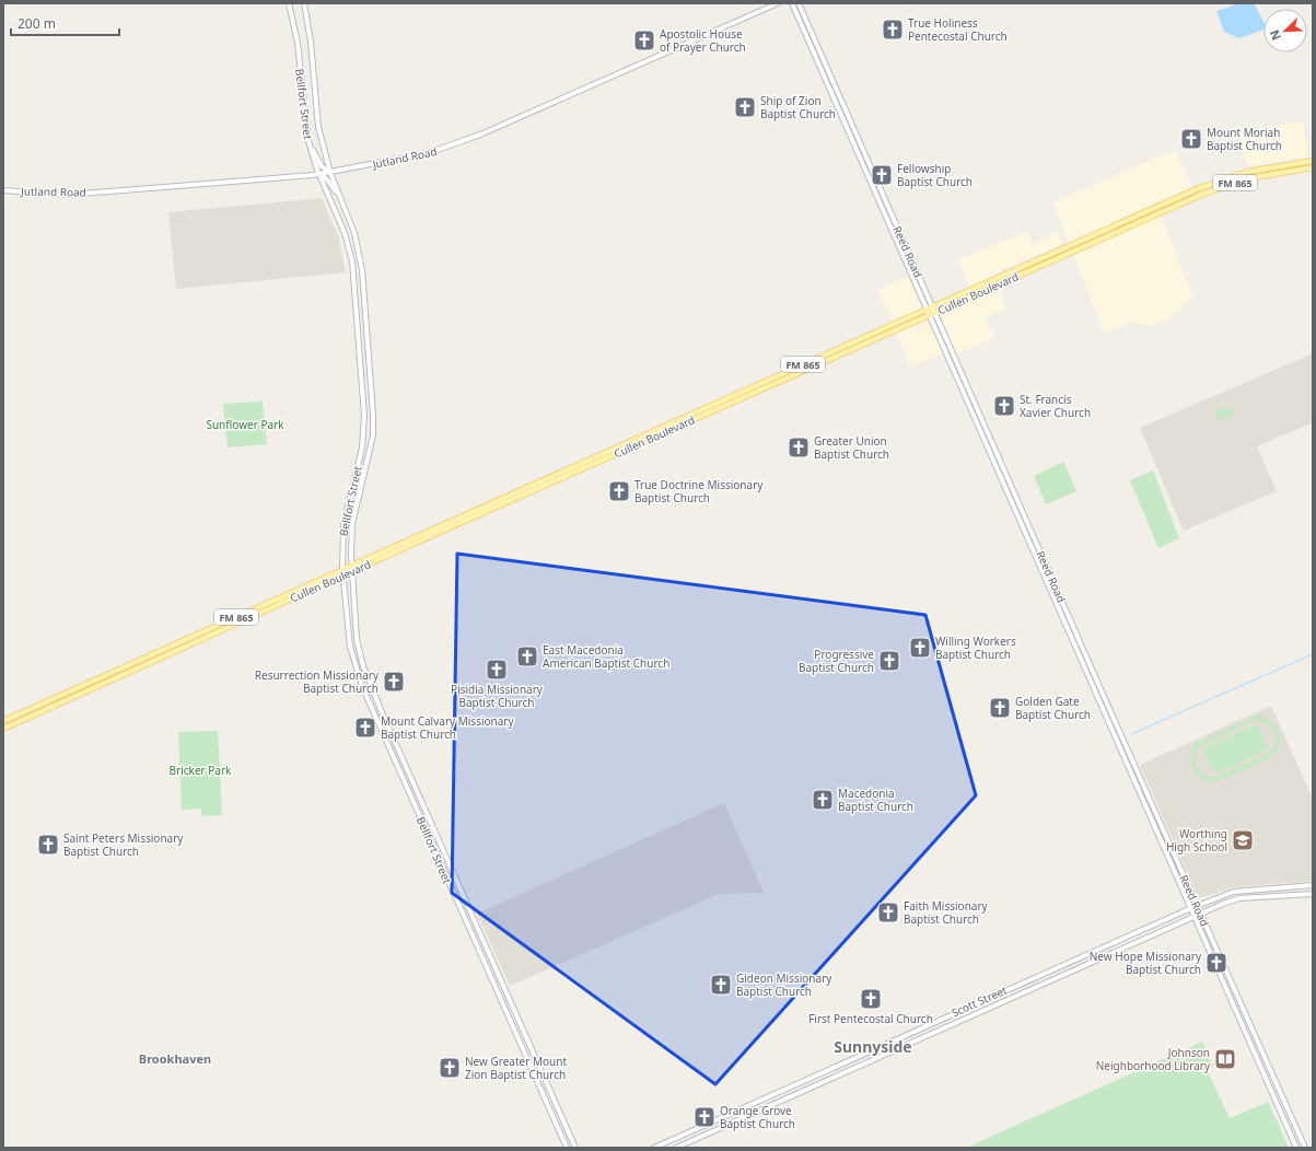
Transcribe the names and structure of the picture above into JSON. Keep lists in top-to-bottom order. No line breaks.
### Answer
{"streets":{"main road":["Bellfort Street","Jutland Road","FM 865","Reed Road","Cullen Boulevard","Scott Street"]},"crossings":[["Bellfort Street","Jutland Road"],["Bellfort Street","Cullen Boulevard"],["Reed Road","Cullen Boulevard"],["Reed Road","Scott Street"]],"districts":["Sunnyside","Brookhaven"],"parks":["Sunflower Park","Bricker Park"],"places":{"church":["True Holiness Pentecostal Church","Apostolic House of Prayer Church","Ship of Zion Baptist Church","Mount Moriah Baptist Church","Fellowship Baptist Church","St. Francis Xavier Church","Greater Union Baptist Church","True Doctrine Missionary Baptist Church","Willing Workers Baptist Church","East Macedonia American Baptist Church","Progressive Baptist Church","Pisidia Missionary Baptist Church","Resurrection Missionary Baptist Church","Golden Gate Baptist Church","Mount Calvary Missionary Baptist Church","Macedonia Baptist Church","Saint Peters Missionary Baptist Church","Faith Missionary Baptist Church","New Hope Missionary Baptist Church","Gideon Missionary Baptist Church","First Pentecostal Church","New Greater Mount Zion Baptist Church","Orange Grove Baptist Church"],"school or university":["Worthing High School"],"library":["Johnson Neighborhood Library"]},"scale_bar":"200 m","north":"bottom left"}
